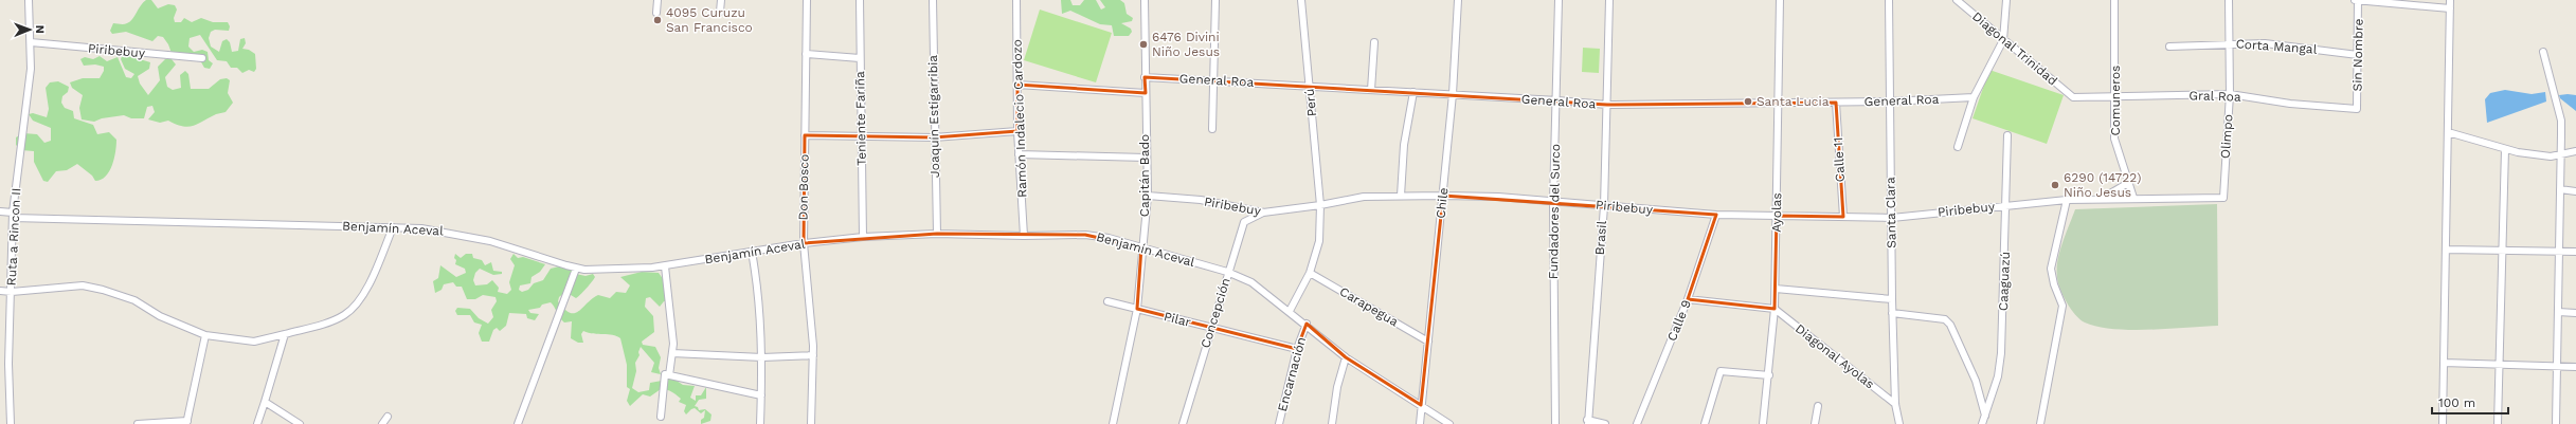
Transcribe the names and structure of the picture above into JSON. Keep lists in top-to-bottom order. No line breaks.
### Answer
{"streets":{"street":["Corta Mangal","Diagonal Trinidad","Piribebuy","Sin Nombre","General Roa","Gral Roa","Comuneros","Perú","Joaquín Estigarribia","Teniente Fariña","Ramón Indalecio Cardozo","Olimpo","Calle 11","Capitán Bado","Don Bosco","Chile","Fundadores del Surco","Ayolas","Santa Clara","Benjamín Aceval","Ruta a Rincon II","Brasil","Caaguazú","Carapegua","Concepción","Pilar","Calle 9","Diagonal Ayolas","Encarnación"]},"crossings":[["Corta Mangal","Sin Nombre"],["Corta Mangal","Olimpo"],["Diagonal Trinidad","Gral Roa"],["Piribebuy","Comuneros"],["Piribebuy","Perú"],["Piribebuy","Olimpo"],["Piribebuy","Calle 11"],["Piribebuy","Capitán Bado"],["Piribebuy","Chile"],["Piribebuy","Fundadores del Surco"],["Piribebuy","Ayolas"],["Piribebuy","Santa Clara"],["Piribebuy","Ruta a Rincon II"],["Piribebuy","Brasil"],["Piribebuy","Caaguazú"],["Piribebuy","Calle 9"],["Sin Nombre","Gral Roa"],["General Roa","Perú"],["General Roa","Calle 11"],["General Roa","Capitán Bado"],["General Roa","Chile"],["General Roa","Fundadores del Surco"],["General Roa","Ayolas"],["General Roa","Santa Clara"],["General Roa","Brasil"],["Gral Roa","Comuneros"],["Gral Roa","Olimpo"],["Perú","Benjamín Aceval"],["Perú","Carapegua"],["Joaquín Estigarribia","Benjamín Aceval"],["Teniente Fariña","Benjamín Aceval"],["Ramón Indalecio Cardozo","Benjamín Aceval"],["Capitán Bado","Benjamín Aceval"],["Capitán Bado","Pilar"],["Don Bosco","Benjamín Aceval"],["Chile","Benjamín Aceval"],["Chile","Carapegua"],["Ayolas","Diagonal Ayolas"],["Santa Clara","Diagonal Ayolas"],["Benjamín Aceval","Ruta a Rincon II"],["Benjamín Aceval","Concepción"],["Benjamín Aceval","Encarnación"],["Concepción","Pilar"],["Pilar","Encarnación"]],"places":["4095 Curuzu San Francisco","6476 Divini Niño Jesus","Santa Lucia","6290 (14722) Niño Jesus"],"scale_bar":"100 m","north":"right"}
